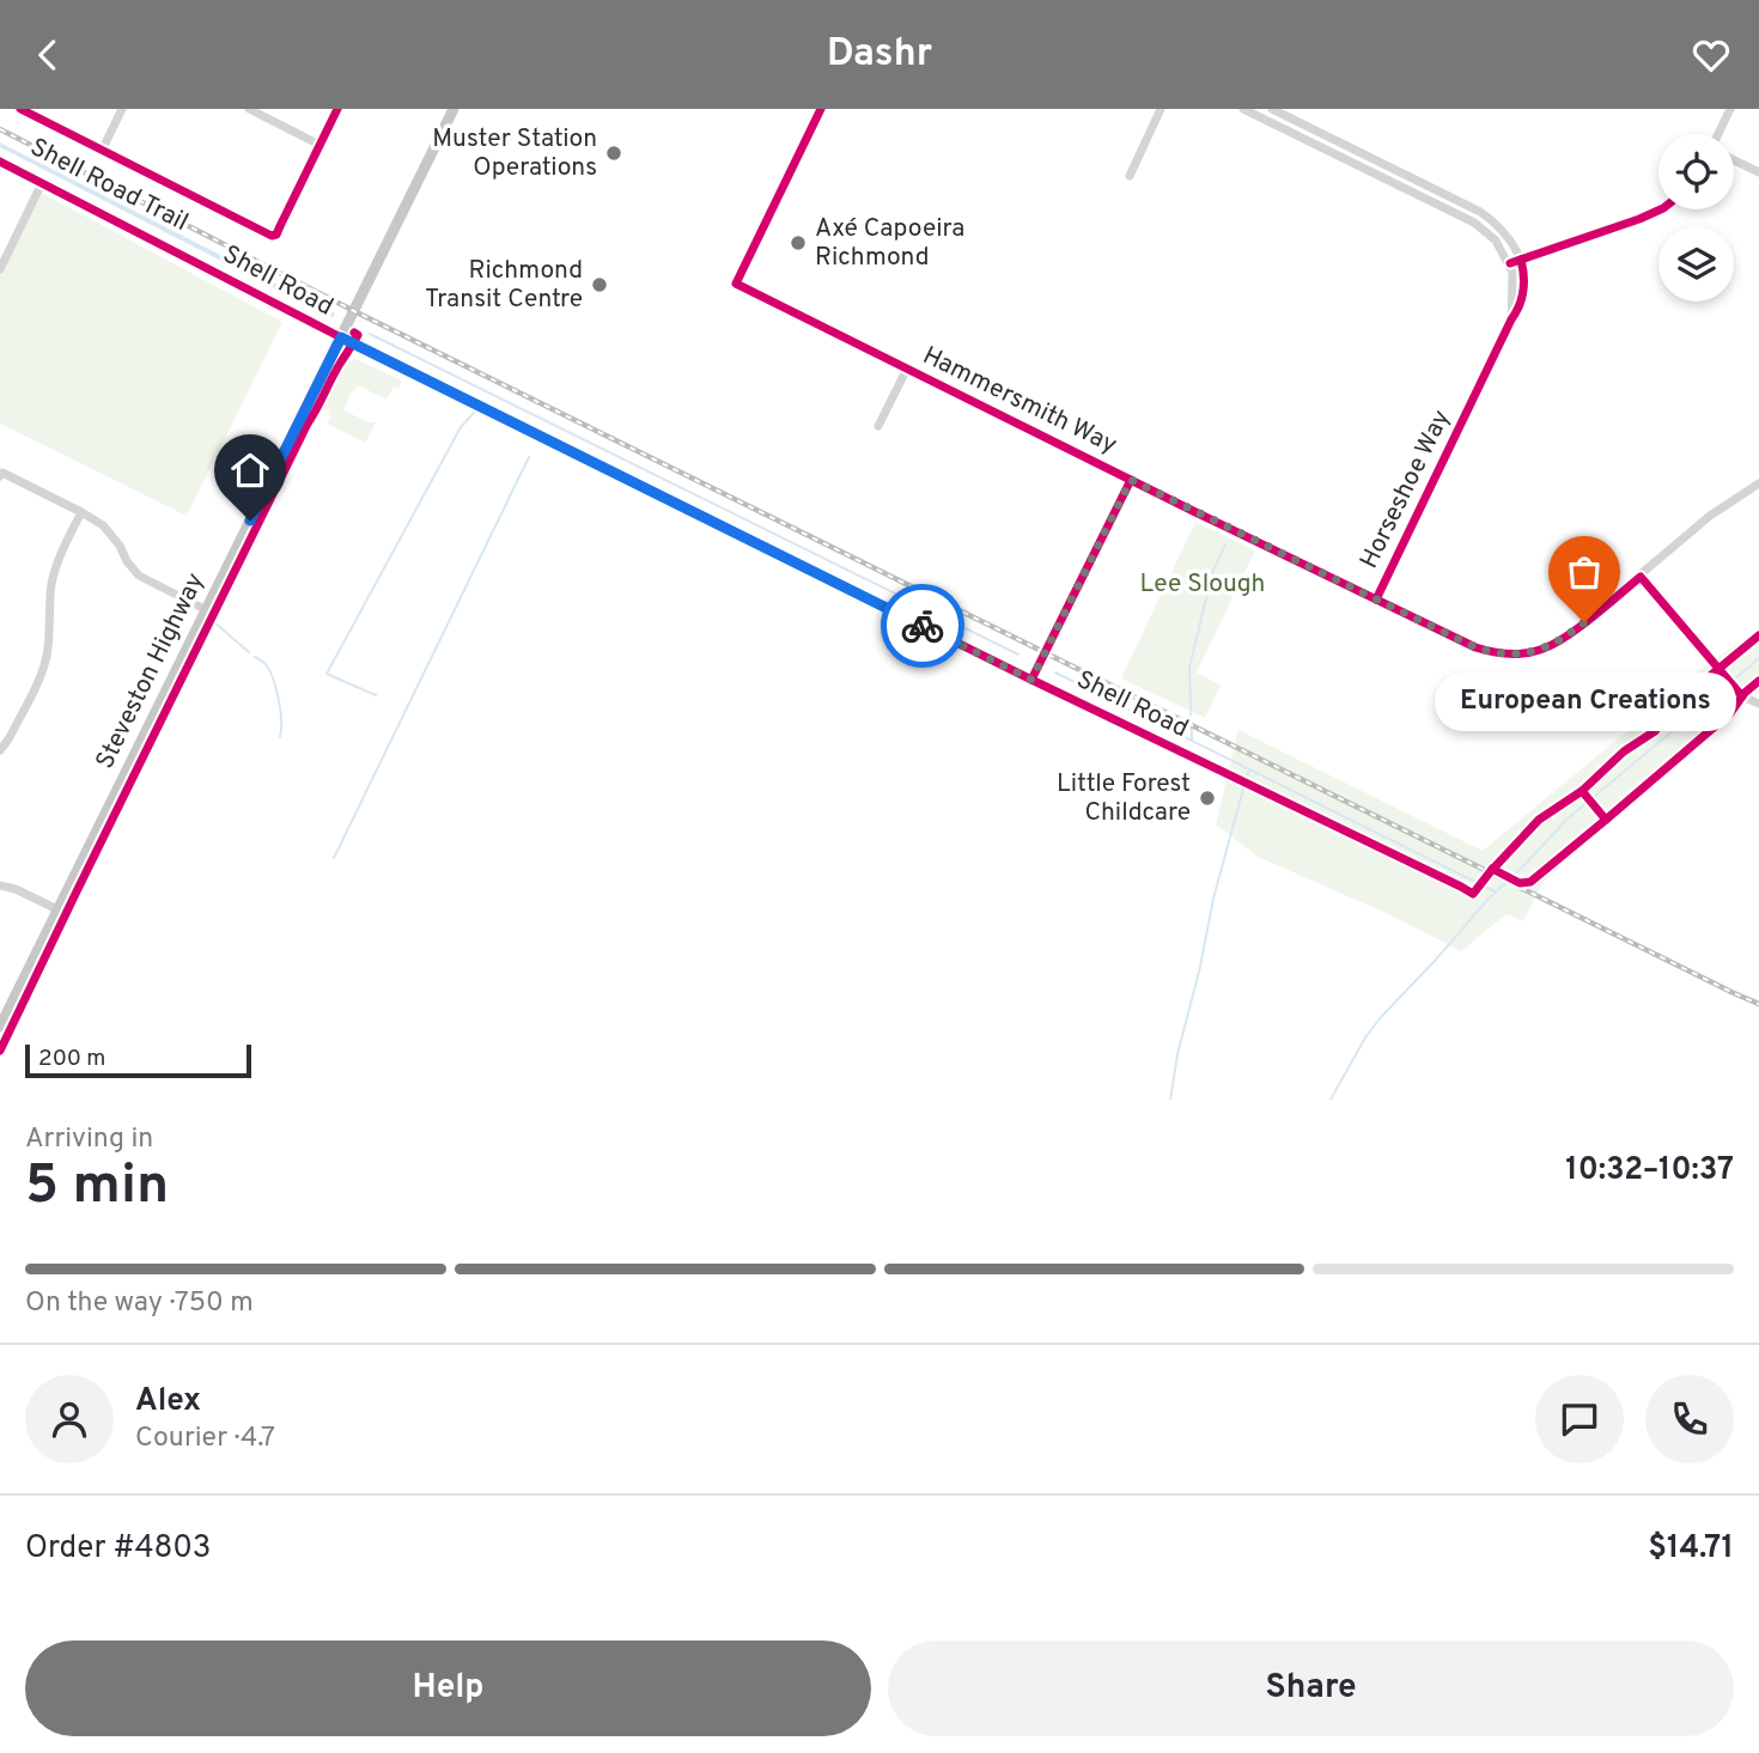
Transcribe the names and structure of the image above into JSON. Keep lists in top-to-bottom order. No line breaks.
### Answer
{"streets":{"main road":["Steveston Highway"],"street":["Shell Road","Hammersmith Way","Horseshoe Way"],"cycle path":["Shell Road Trail"]},"crossings":[["Shell Road","Steveston Highway"],["Hammersmith Way","Horseshoe Way"]],"parks":["Lee Slough"],"places":["Muster Station Operations","Axé Capoeira Richmond","Richmond Transit Centre","European Creations","Little Forest Childcare"],"scale_bar":"200 m","page":{"header":"Dashr","bubble":"European Creations","scale":"200 m","heading":["5 min","Arriving in","10:32–10:37"],"panel":["Alex","Courier · 4.7","Order #4803","$14.71"],"bar":"On the way · 750 m","buttons":["Help","Share"]}}
